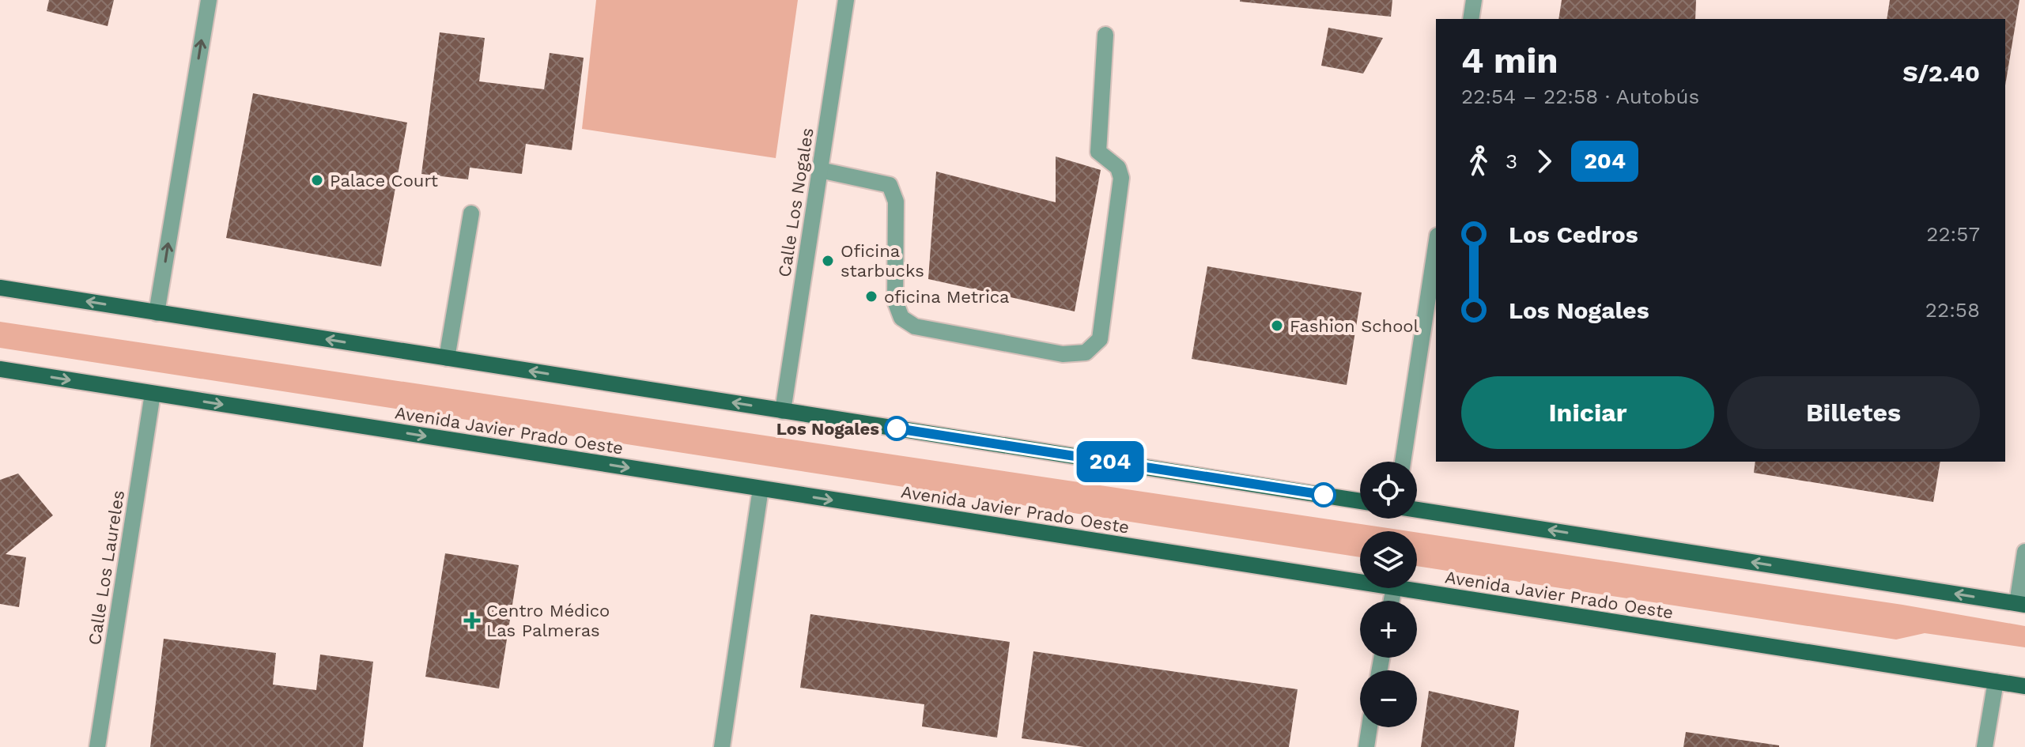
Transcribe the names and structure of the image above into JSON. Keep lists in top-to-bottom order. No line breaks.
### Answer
{"streets":{"main road":["Avenida Javier Prado Oeste"],"street":["Calle Los Nogales","Calle Los Laureles"]},"crossings":[["Avenida Javier Prado Oeste","Calle Los Laureles"]],"places":{"other":["Palace Court","Oficina starbucks","oficina Metrica","Fashion School","Los Nogales"],"health":["Centro Médico Las Palmeras"]},"lines":["bus line 204"],"page":{"on_map":"204","heading":["4 min","22:54 – 22:58 · Autobús","S/2.40"],"legs":["3","204"],"list":[{"name":"Los Cedros","value":"22:57"},{"name":"Los Nogales","value":"22:58"}],"buttons":["Iniciar","Billetes"],"map_buttons":["+","−"]}}
